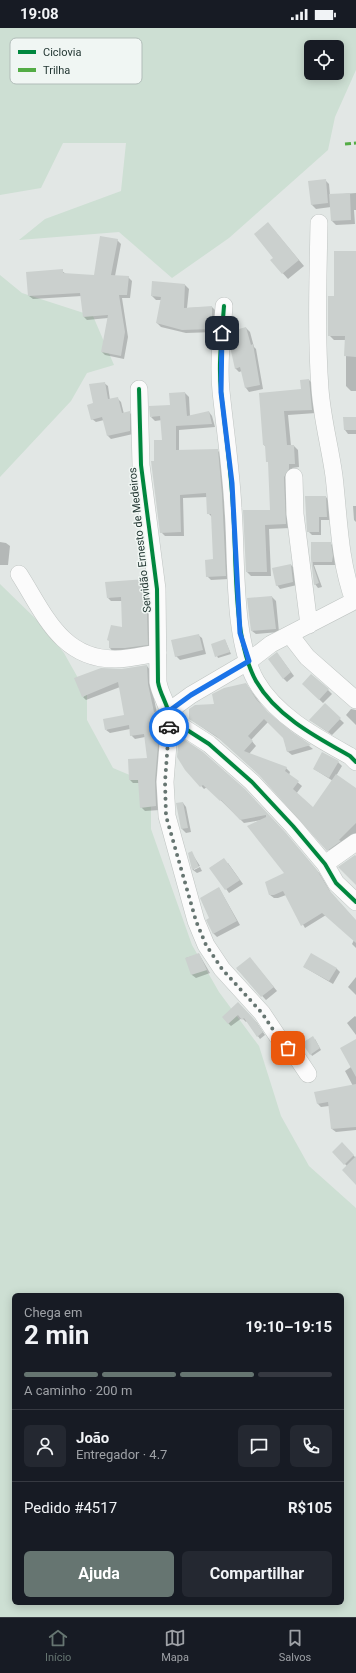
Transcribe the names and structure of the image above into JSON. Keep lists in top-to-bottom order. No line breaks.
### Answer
{"streets":{"street":["Servidão Ernesto de Medeiros"]},"legend":["Ciclovia","Trilha"],"page":{"status":"19:08","heading":["2 min","Chega em","19:10–19:15"],"panel":["João","Entregador · 4.7","Pedido #4517","R$105"],"bar":"A caminho · 200 m","buttons":["Ajuda","Compartilhar"],"tabs":["Início","Mapa","Salvos"]}}
